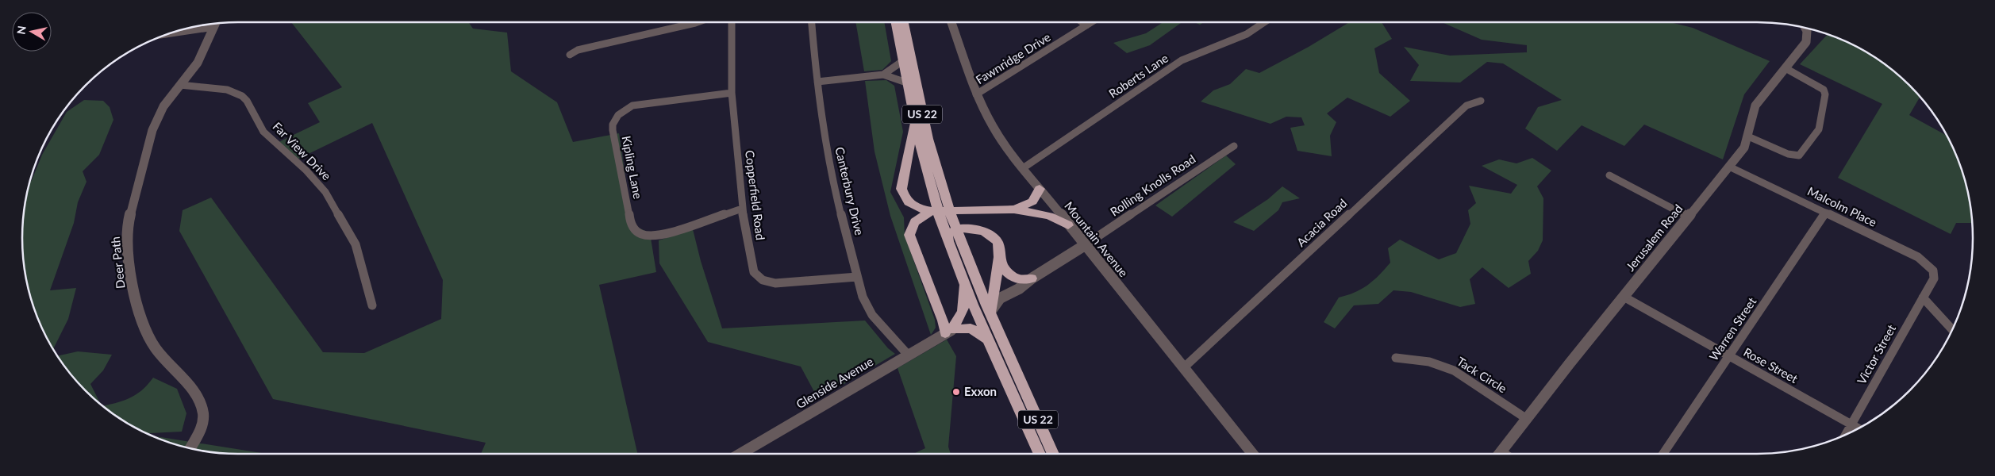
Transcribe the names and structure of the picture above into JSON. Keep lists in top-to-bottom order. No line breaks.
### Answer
{"streets":{"highway":["US 22"],"street":["Fawnridge Drive","Roberts Lane","Far View Drive","Kipling Lane","Rolling Knolls Road","Canterbury Drive","Copperfield Road","Malcolm Place","Acacia Road","Jerusalem Road","Mountain Avenue","Deer Path","Warren Street","Victor Street","Rose Street","Tack Circle","Glenside Avenue"]},"crossings":[["Fawnridge Drive","Mountain Avenue"],["Roberts Lane","Mountain Avenue"],["Far View Drive","Deer Path"],["Kipling Lane","Copperfield Road"],["Rolling Knolls Road","Mountain Avenue"],["Canterbury Drive","Copperfield Road"],["Canterbury Drive","Glenside Avenue"],["Malcolm Place","Jerusalem Road"],["Malcolm Place","Warren Street"],["Malcolm Place","Victor Street"],["Acacia Road","Mountain Avenue"],["Jerusalem Road","Rose Street"],["Jerusalem Road","Tack Circle"],["Warren Street","Rose Street"],["Victor Street","Rose Street"]],"places":["Exxon"],"north":"left"}
